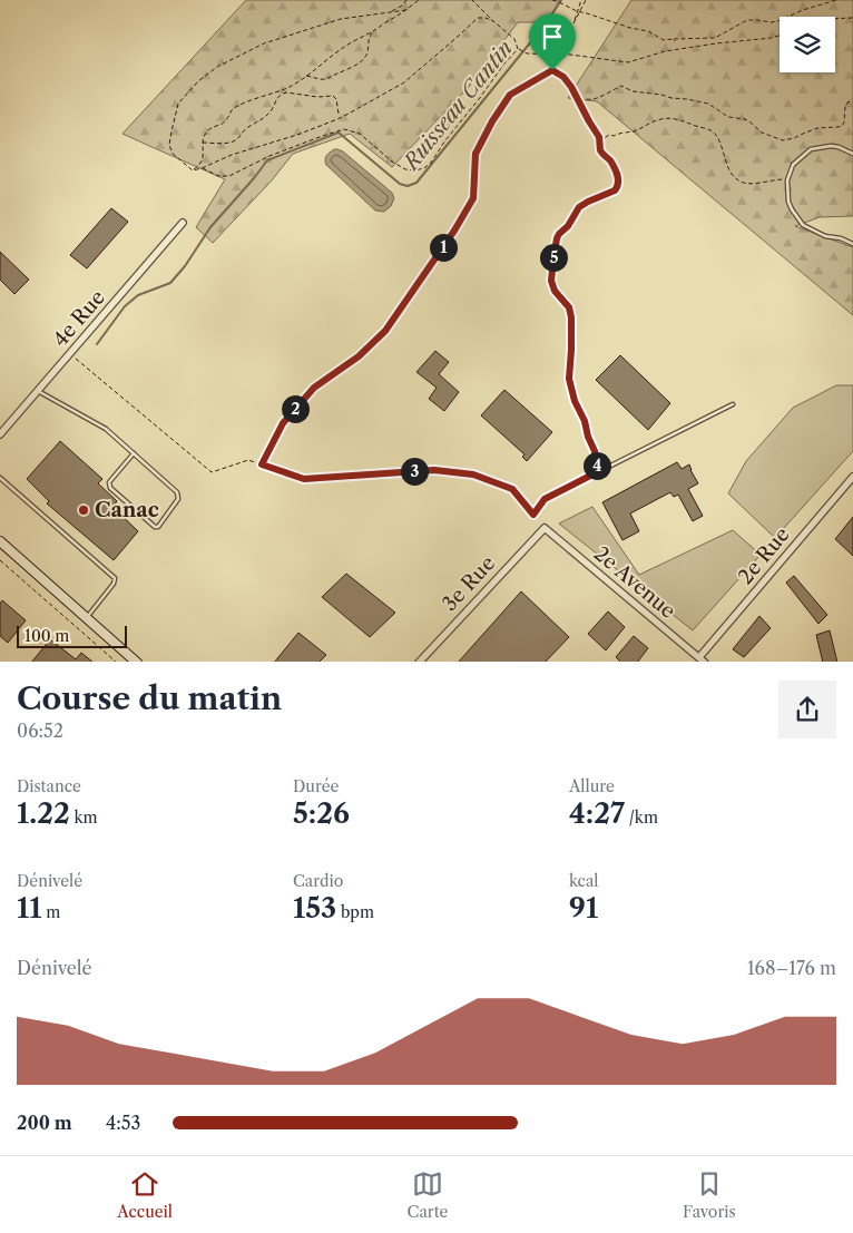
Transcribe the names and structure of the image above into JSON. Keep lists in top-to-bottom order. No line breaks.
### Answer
{"streets":{"street":["4e Rue","2e Rue","2e Avenue","3e Rue"]},"crossings":[["2e Rue","2e Avenue"],["2e Avenue","3e Rue"]],"water":["Ruisseau Cantin"],"places":["Canac"],"scale_bar":"100 m","page":{"pins":["1","5","2","4","3"],"scale":"100 m","heading":["Course du matin","06:52"],"stats":[["Distance","1.22 km"],["Durée","5:26"],["Allure","4:27 /km"],["Dénivelé","11 m"],["Cardio","153 bpm"],["kcal","91"]],"chart":["Dénivelé","168–176 m"],"list":[{"name":"200 m","note":"4:53"}],"tabs":["Accueil","Carte","Favoris"]}}
